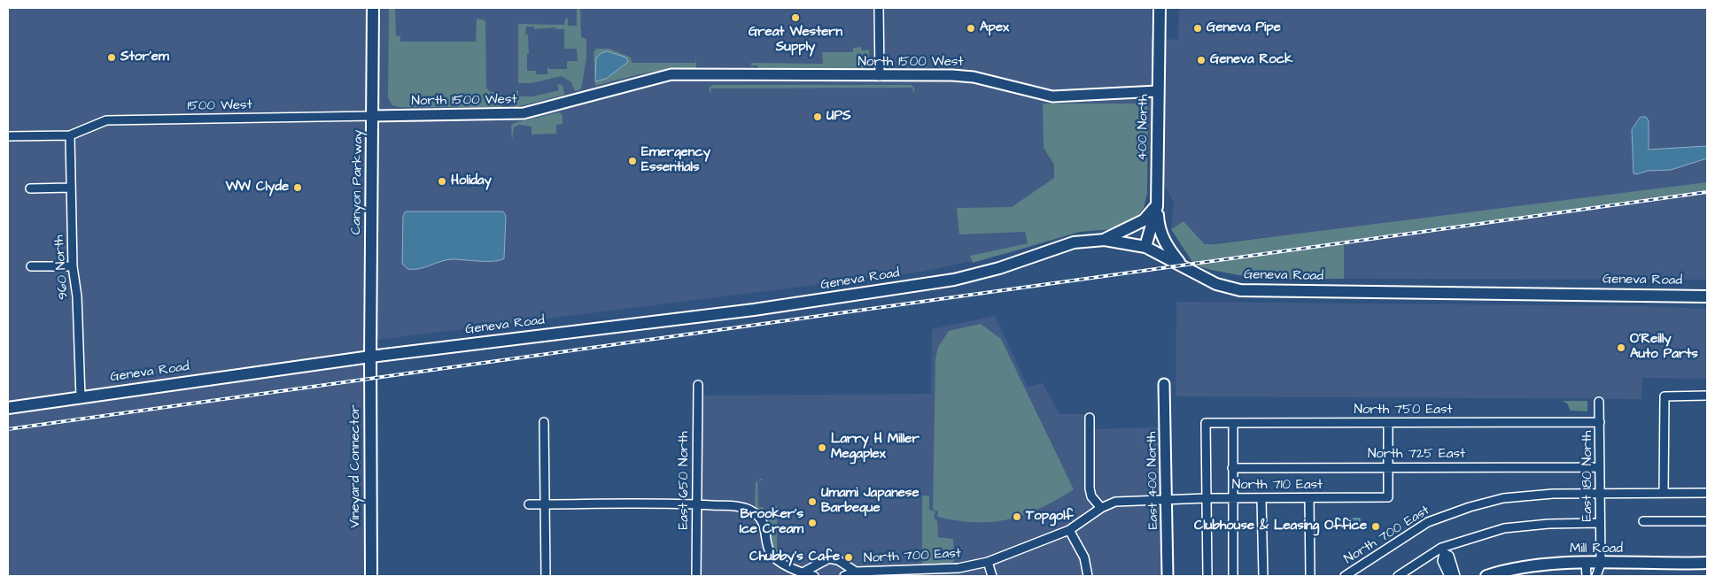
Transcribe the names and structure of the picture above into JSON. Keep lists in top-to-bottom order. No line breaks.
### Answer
{"streets":{"main road":["400 North","Canyon Parkway","Geneva Road","Vineyard Connector","Mill Road"],"street":["North 1500 West","1500 West","960 North","North 750 East","North 725 East","East 180 North","East 650 North","East 400 North","North 710 East","North 700 East"]},"crossings":[["North 1500 West","1500 West"],["North 1500 West","400 North"],["North 1500 West","Canyon Parkway"],["1500 West","Canyon Parkway"],["1500 West","960 North"],["400 North","Geneva Road"],["Canyon Parkway","Geneva Road"],["Canyon Parkway","Vineyard Connector"],["960 North","Geneva Road"],["Geneva Road","Vineyard Connector"],["North 750 East","East 180 North"],["North 750 East","North 710 East"],["North 725 East","East 180 North"],["North 725 East","North 710 East"],["East 180 North","North 700 East"],["East 180 North","Mill Road"],["East 400 North","North 710 East"],["East 400 North","North 700 East"],["North 710 East","North 700 East"]],"places":["Great Western Supply","Apex","Geneva Pipe","Stor'em","Geneva Rock","UPS","Emergency Essentials","Holiday","WW Clyde","O'Reilly Auto Parts","Larry H Miller Megaplex","Umami Japanese Barbeque","Topgolf","Brooker’s Ice Cream","Clubhouse & Leasing Office","Chubby’s Cafe"]}
